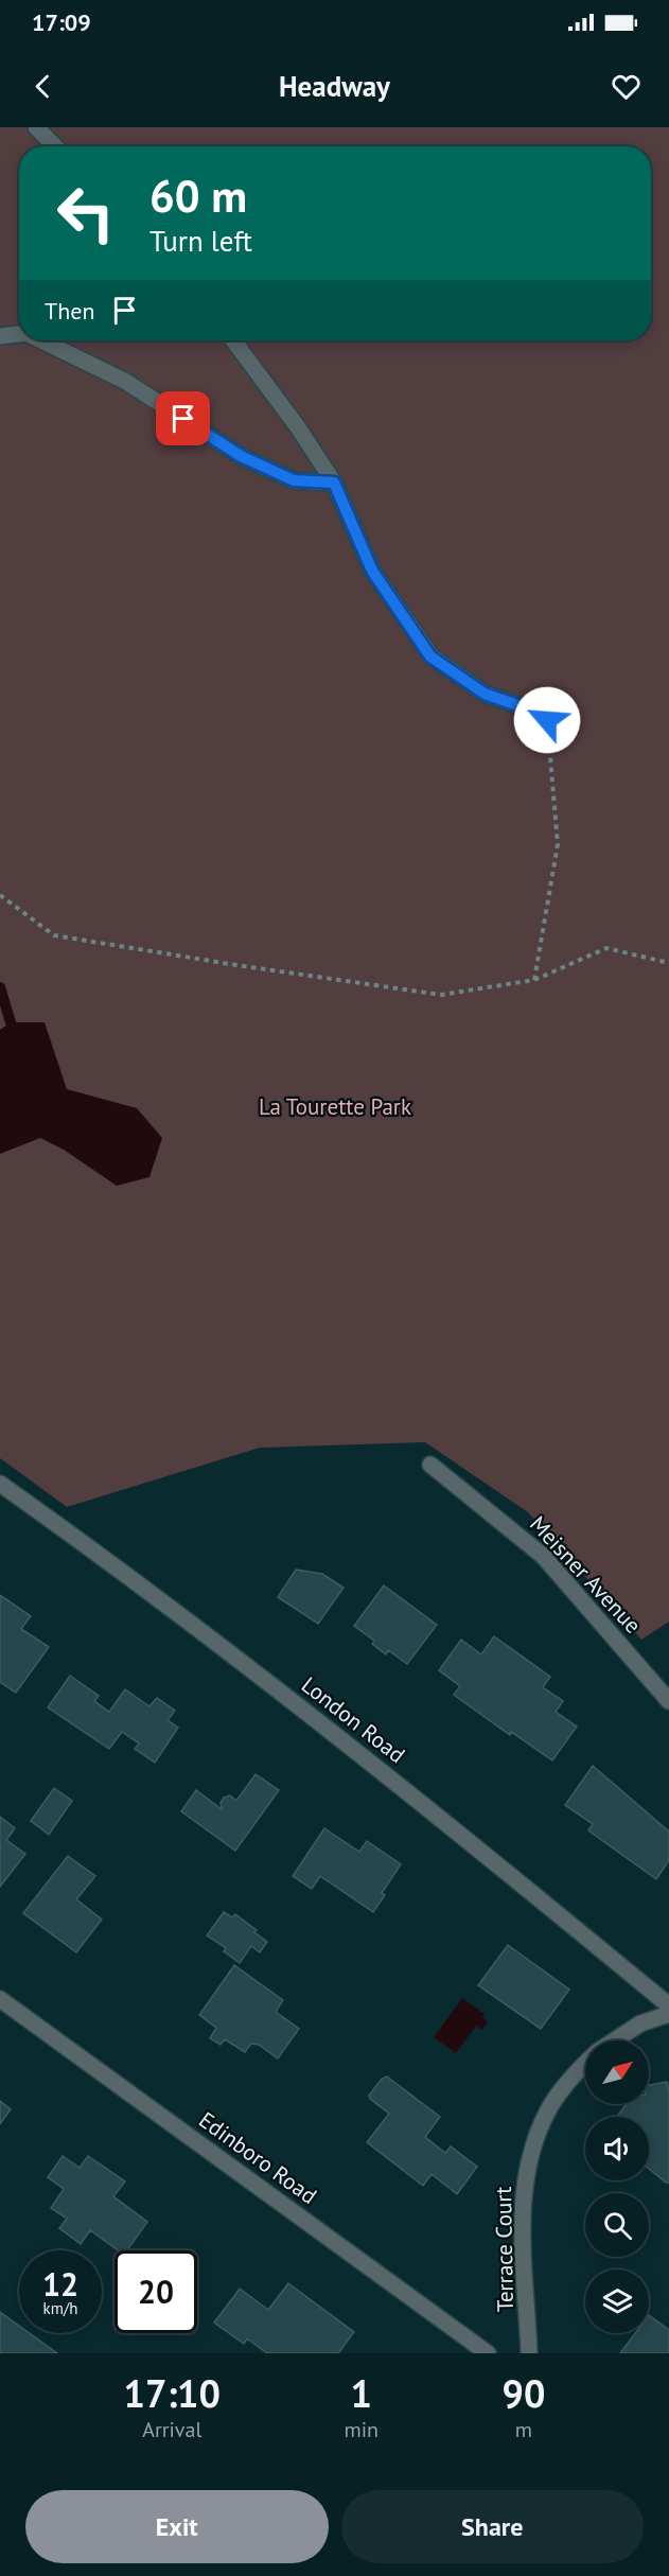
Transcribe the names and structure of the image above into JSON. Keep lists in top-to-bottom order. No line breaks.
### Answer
{"streets":{"street":["Meisner Avenue","London Road","Edinboro Road","Terrace Court"]},"parks":["La Tourette Park"],"north":"top right","page":{"status":"17:09","header":"Headway","turn":["60 m","Turn left"],"then":"Then","speed":"12 km/h","limit":"20","eta":["17:10","Arrival","1","min","90","m"],"buttons":["Exit","Share"]}}
